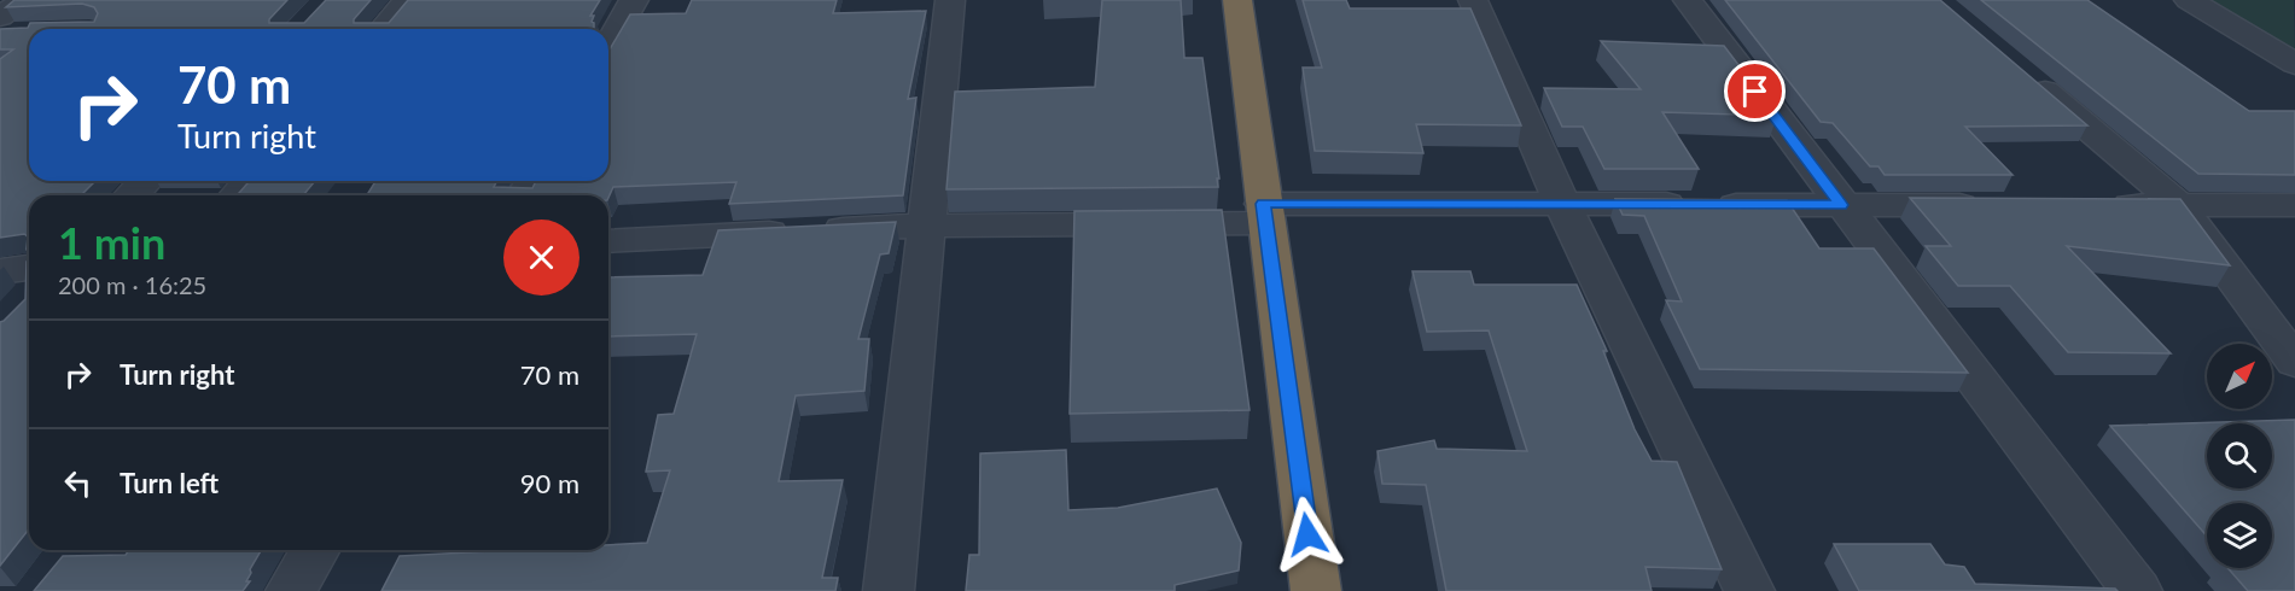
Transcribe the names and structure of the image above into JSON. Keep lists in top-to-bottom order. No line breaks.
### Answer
{"north":"top right","page":{"turn":["70 m","Turn right"],"heading":["1 min","200 m · 16:25"],"list":[{"name":"Turn right","value":"70 m"},{"name":"Turn left","value":"90 m"}]}}
